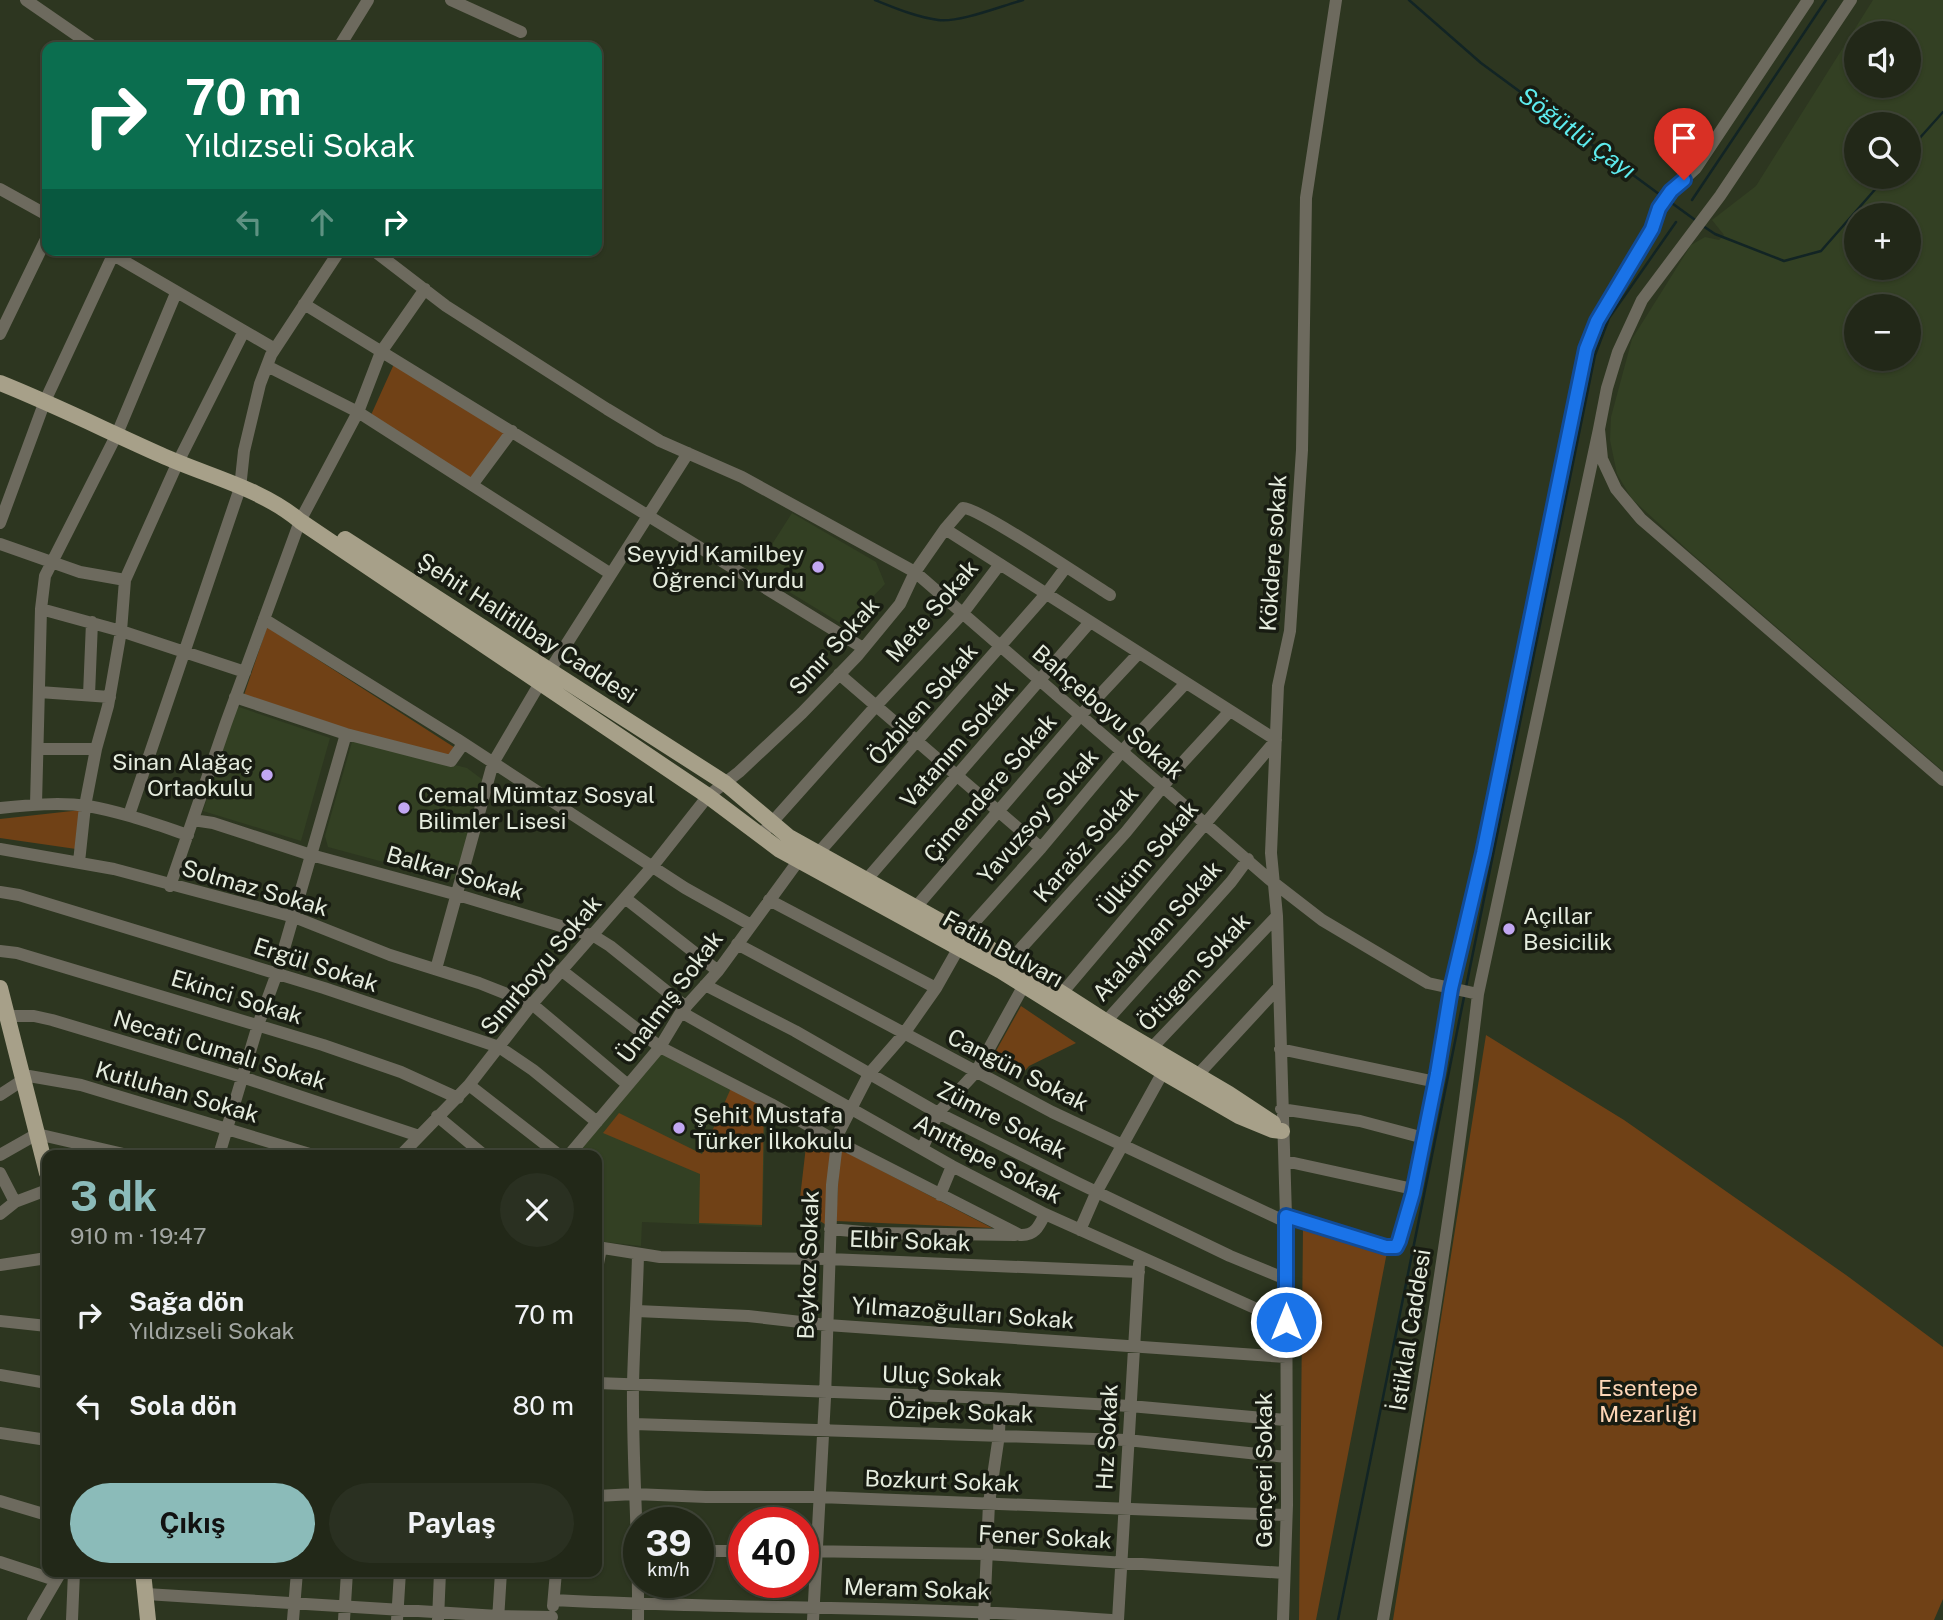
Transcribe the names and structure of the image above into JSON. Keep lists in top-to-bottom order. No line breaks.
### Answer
{"streets":{"main road":["Şehit Halitilbay Caddesi","Fatih Bulvarı"],"street":["Kökdere sokak","Mete Sokak","Sınır Sokak","Özbilen Sokak","Bahçeboyu Sokak","Vatanım Sokak","Çimendere Sokak","Yavuzsoy Sokak","Karaöz Sokak","Ülküm Sokak","Balkar Sokak","Solmaz Sokak","Atalayhan Sokak","Ergül Sokak","Sınırboyu Sokak","Ötügen Sokak","Ekinci Sokak","Ünalmış Sokak","Necati Cumalı Sokak","Cangün Sokak","Kutluhan Sokak","Zümre Sokak","Anıttepe Sokak","Elbir Sokak","Beykoz Sokak","Yılmazoğulları Sokak","İstiklal Caddesi","Uluç Sokak","Özipek Sokak","Hız Sokak","Gençeri Sokak","Bozkurt Sokak","Fener Sokak","Meram Sokak"]},"crossings":[["Kökdere sokak","Mete Sokak"],["Kökdere sokak","Bahçeboyu Sokak"],["Kökdere sokak","Ülküm Sokak"],["Kökdere sokak","Ötügen Sokak"],["Kökdere sokak","Gençeri Sokak"],["Mete Sokak","Şehit Halitilbay Caddesi"],["Mete Sokak","Özbilen Sokak"],["Mete Sokak","Bahçeboyu Sokak"],["Mete Sokak","Vatanım Sokak"],["Mete Sokak","Çimendere Sokak"],["Mete Sokak","Yavuzsoy Sokak"],["Mete Sokak","Karaöz Sokak"],["Mete Sokak","Ülküm Sokak"],["Şehit Halitilbay Caddesi","Sınır Sokak"],["Şehit Halitilbay Caddesi","Sınırboyu Sokak"],["Sınır Sokak","Özbilen Sokak"],["Sınır Sokak","Bahçeboyu Sokak"],["Sınır Sokak","Sınırboyu Sokak"],["Özbilen Sokak","Bahçeboyu Sokak"],["Özbilen Sokak","Ünalmış Sokak"],["Bahçeboyu Sokak","Vatanım Sokak"],["Bahçeboyu Sokak","Çimendere Sokak"],["Bahçeboyu Sokak","Yavuzsoy Sokak"],["Bahçeboyu Sokak","Karaöz Sokak"],["Bahçeboyu Sokak","Ülküm Sokak"],["Bahçeboyu Sokak","Atalayhan Sokak"],["Bahçeboyu Sokak","İstiklal Caddesi"],["Yavuzsoy Sokak","Beykoz Sokak"],["Karaöz Sokak","Fatih Bulvarı"],["Ülküm Sokak","Fatih Bulvarı"],["Balkar Sokak","Sınırboyu Sokak"],["Balkar Sokak","Ünalmış Sokak"],["Balkar Sokak","Anıttepe Sokak"],["Solmaz Sokak","Sınırboyu Sokak"],["Ergül Sokak","Sınırboyu Sokak"],["Ergül Sokak","Ünalmış Sokak"],["Sınırboyu Sokak","Ekinci Sokak"],["Sınırboyu Sokak","Necati Cumalı Sokak"],["Ünalmış Sokak","Cangün Sokak"],["Ünalmış Sokak","Zümre Sokak"],["Ünalmış Sokak","Anıttepe Sokak"],["Cangün Sokak","Beykoz Sokak"],["Cangün Sokak","Gençeri Sokak"],["Zümre Sokak","Beykoz Sokak"],["Zümre Sokak","Gençeri Sokak"],["Anıttepe Sokak","Beykoz Sokak"],["Anıttepe Sokak","Hız Sokak"],["Anıttepe Sokak","Gençeri Sokak"],["Elbir Sokak","Beykoz Sokak"],["Elbir Sokak","Hız Sokak"],["Beykoz Sokak","Yılmazoğulları Sokak"],["Beykoz Sokak","Uluç Sokak"],["Beykoz Sokak","Özipek Sokak"],["Beykoz Sokak","Bozkurt Sokak"],["Yılmazoğulları Sokak","Hız Sokak"],["Yılmazoğulları Sokak","Gençeri Sokak"],["Uluç Sokak","Hız Sokak"],["Uluç Sokak","Gençeri Sokak"],["Özipek Sokak","Hız Sokak"],["Özipek Sokak","Gençeri Sokak"],["Hız Sokak","Bozkurt Sokak"],["Hız Sokak","Fener Sokak"],["Gençeri Sokak","Bozkurt Sokak"],["Gençeri Sokak","Fener Sokak"]],"water":["Söğütlü Çayı"],"parks":["Esentepe Mezarlığı"],"places":["Seyyid Kamilbey Öğrenci Yurdu","Sinan Alağaç Ortaokulu","Cemal Mümtaz Sosyal Bilimler Lisesi","Açıllar Besicilik","Şehit Mustafa Türker İlkokulu"],"page":{"map_buttons":["+","−"],"turn":["70 m","Yıldızseli Sokak"],"heading":["3 dk","910 m · 19:47"],"list":[{"name":"Sağa dön","note":"Yıldızseli Sokak","value":"70 m"},{"name":"Sola dön","value":"80 m"}],"buttons":["Çıkış","Paylaş"],"speed":"39 km/h","limit":"40"}}
